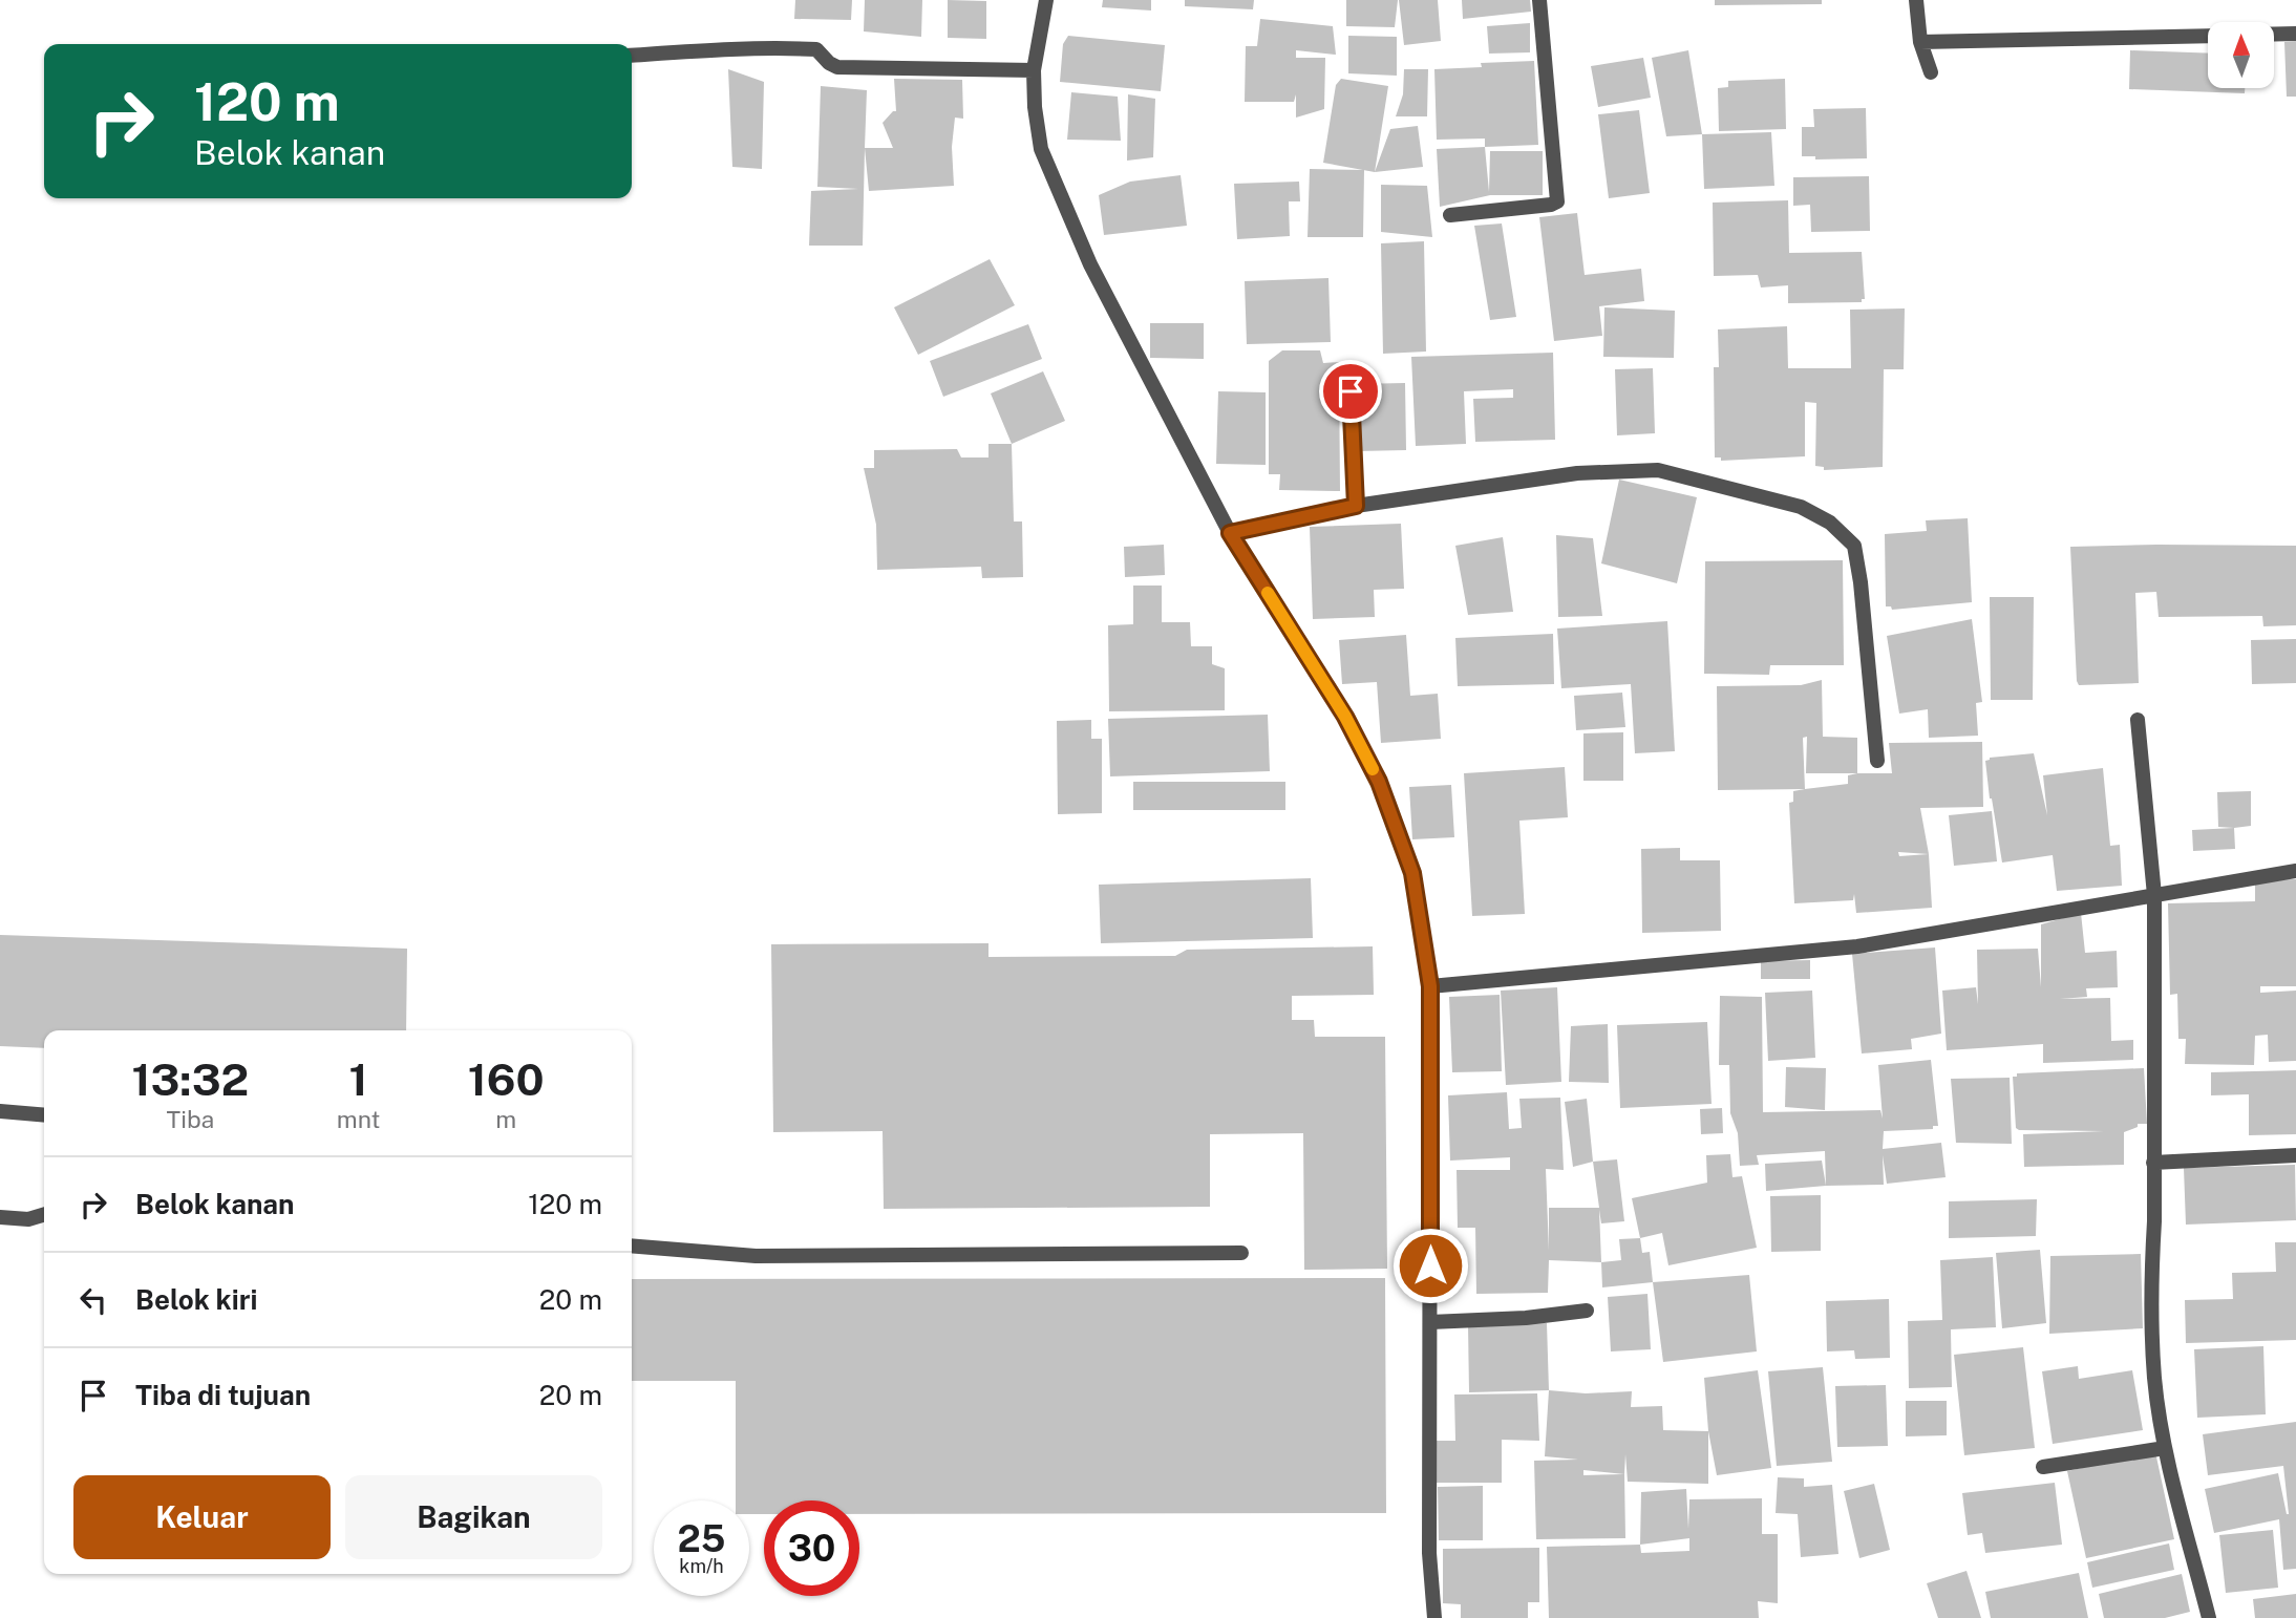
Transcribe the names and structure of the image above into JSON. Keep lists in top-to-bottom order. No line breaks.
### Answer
{"north":"top","page":{"turn":["120 m","Belok kanan"],"eta":["13:32","Tiba","1","mnt","160","m"],"list":[{"name":"Belok kanan","value":"120 m"},{"name":"Belok kiri","value":"20 m"},{"name":"Tiba di tujuan","value":"20 m"}],"buttons":["Keluar","Bagikan"],"speed":"25 km/h","limit":"30"}}
